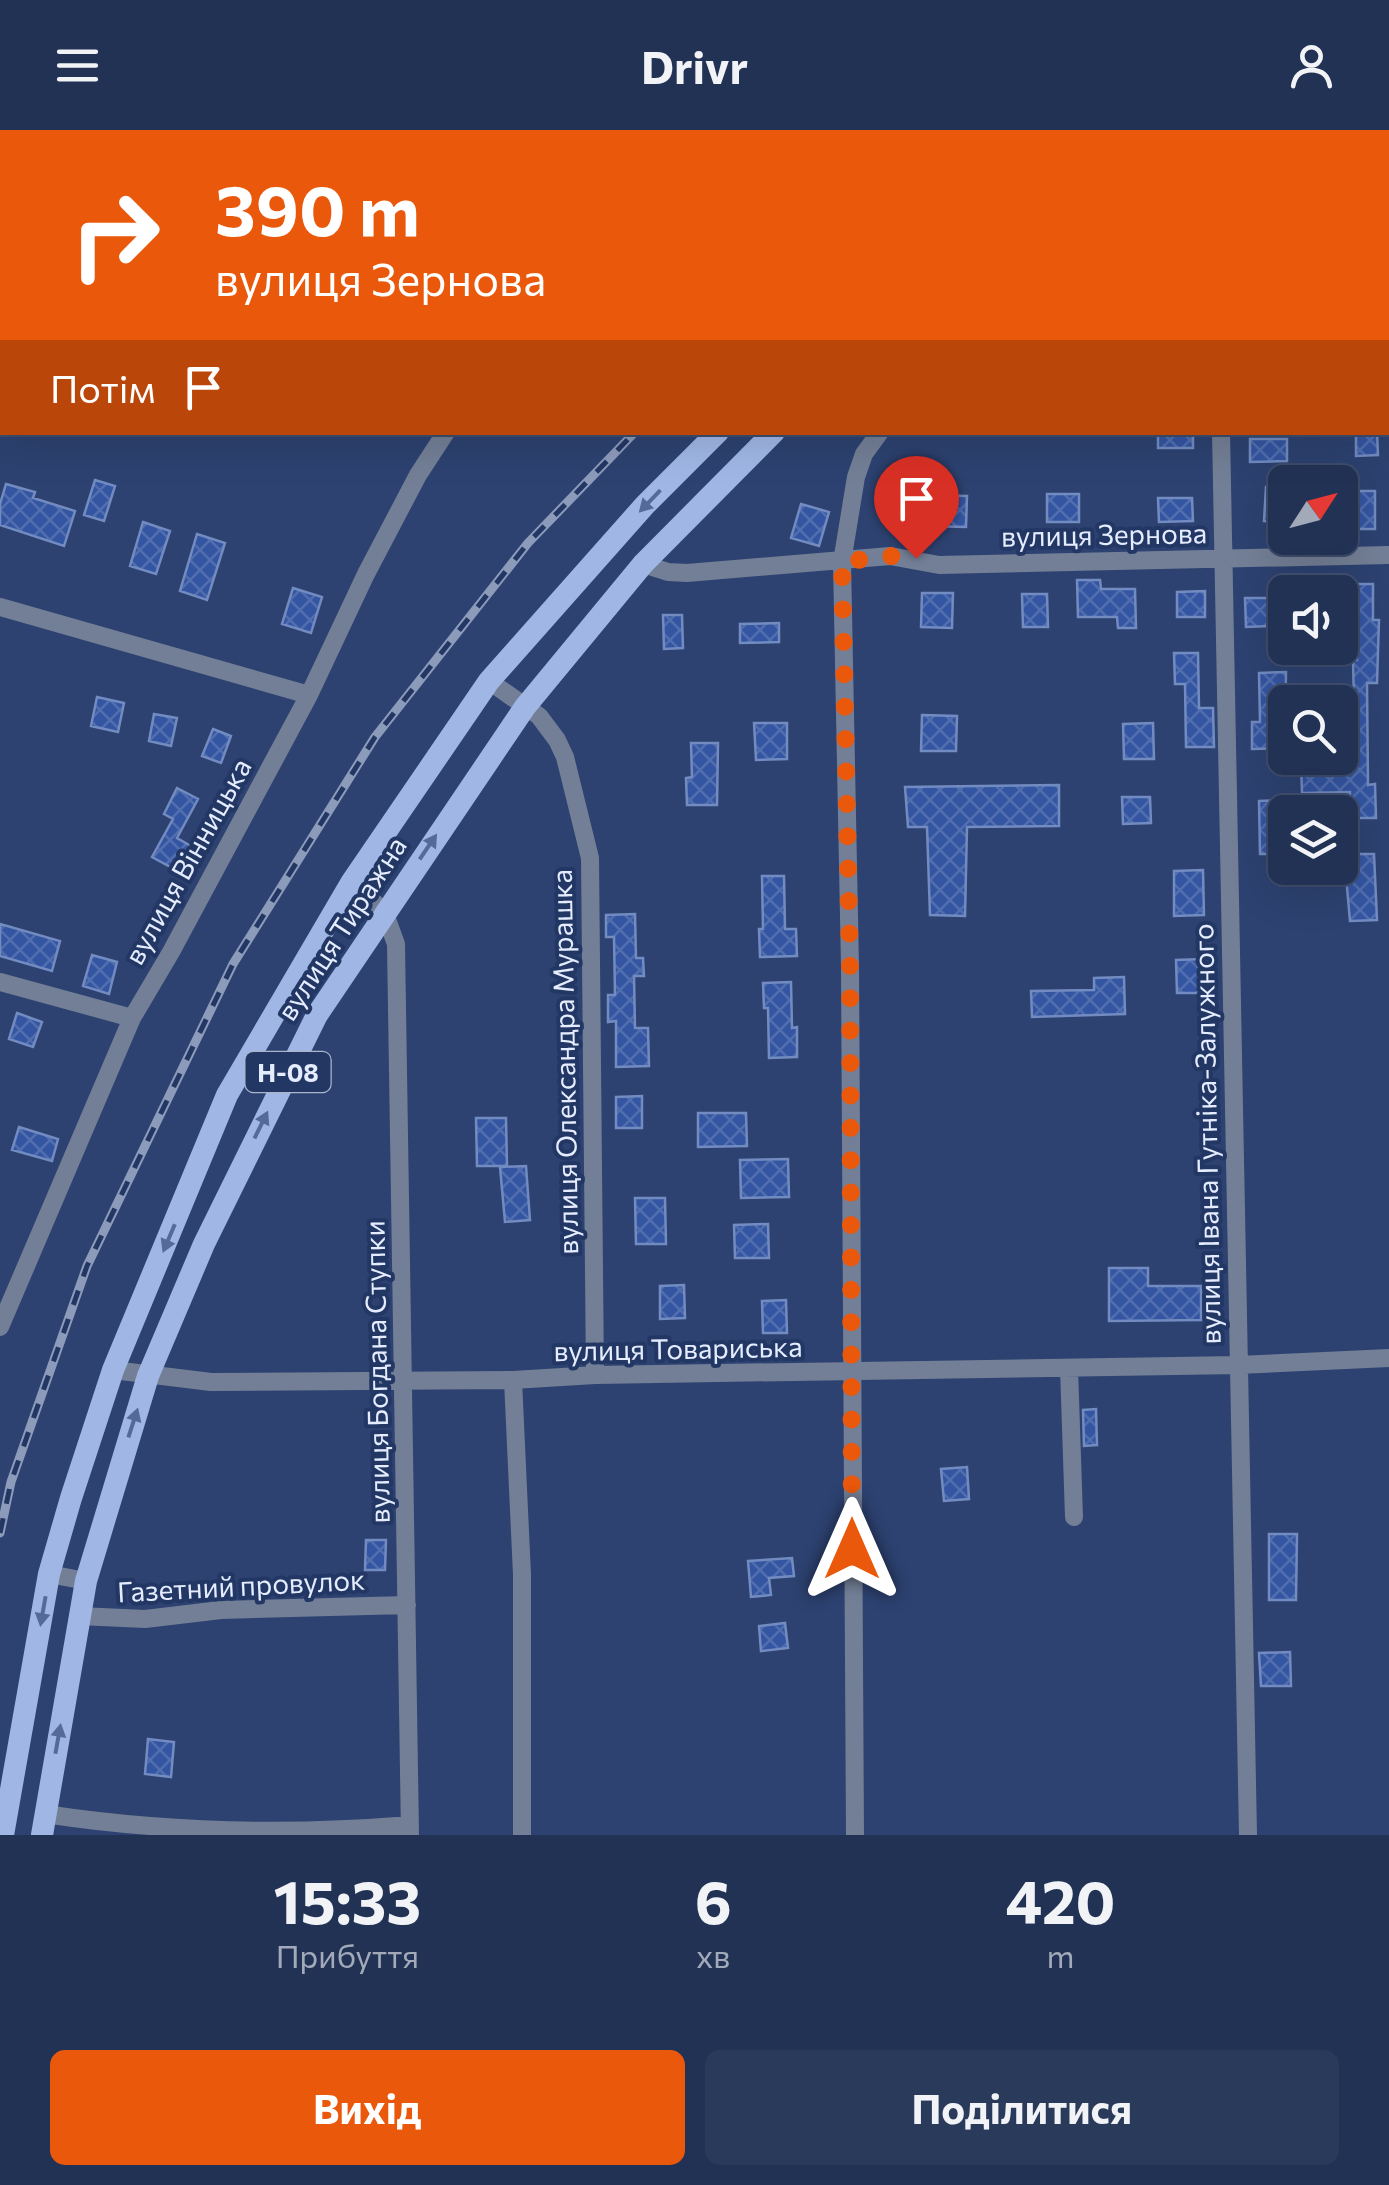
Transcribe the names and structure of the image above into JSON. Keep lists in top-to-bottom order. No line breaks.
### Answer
{"streets":{"main road":["вулиця Тиражна","Н-08"],"street":["вулиця Зернова","вулиця Вінницька","вулиця Олександра Мурашка","вулиця Івана Гутніка-Залужного","вулиця Товариська","вулиця Богдана Ступки","Газетний провулок"]},"crossings":[["вулиця Зернова","вулиця Тиражна"],["вулиця Зернова","вулиця Івана Гутніка-Залужного"],["вулиця Тиражна","вулиця Олександра Мурашка"],["вулиця Тиражна","вулиця Товариська"],["вулиця Тиражна","вулиця Богдана Ступки"],["вулиця Тиражна","Газетний провулок"],["вулиця Олександра Мурашка","вулиця Товариська"],["вулиця Івана Гутніка-Залужного","вулиця Товариська"],["вулиця Товариська","вулиця Богдана Ступки"],["вулиця Богдана Ступки","Газетний провулок"]],"north":"top right","page":{"header":"Drivr","turn":["390 m","вулиця Зернова"],"then":"Потім","eta":["15:33","Прибуття","6","хв","420","m"],"buttons":["Вихід","Поділитися"]}}
